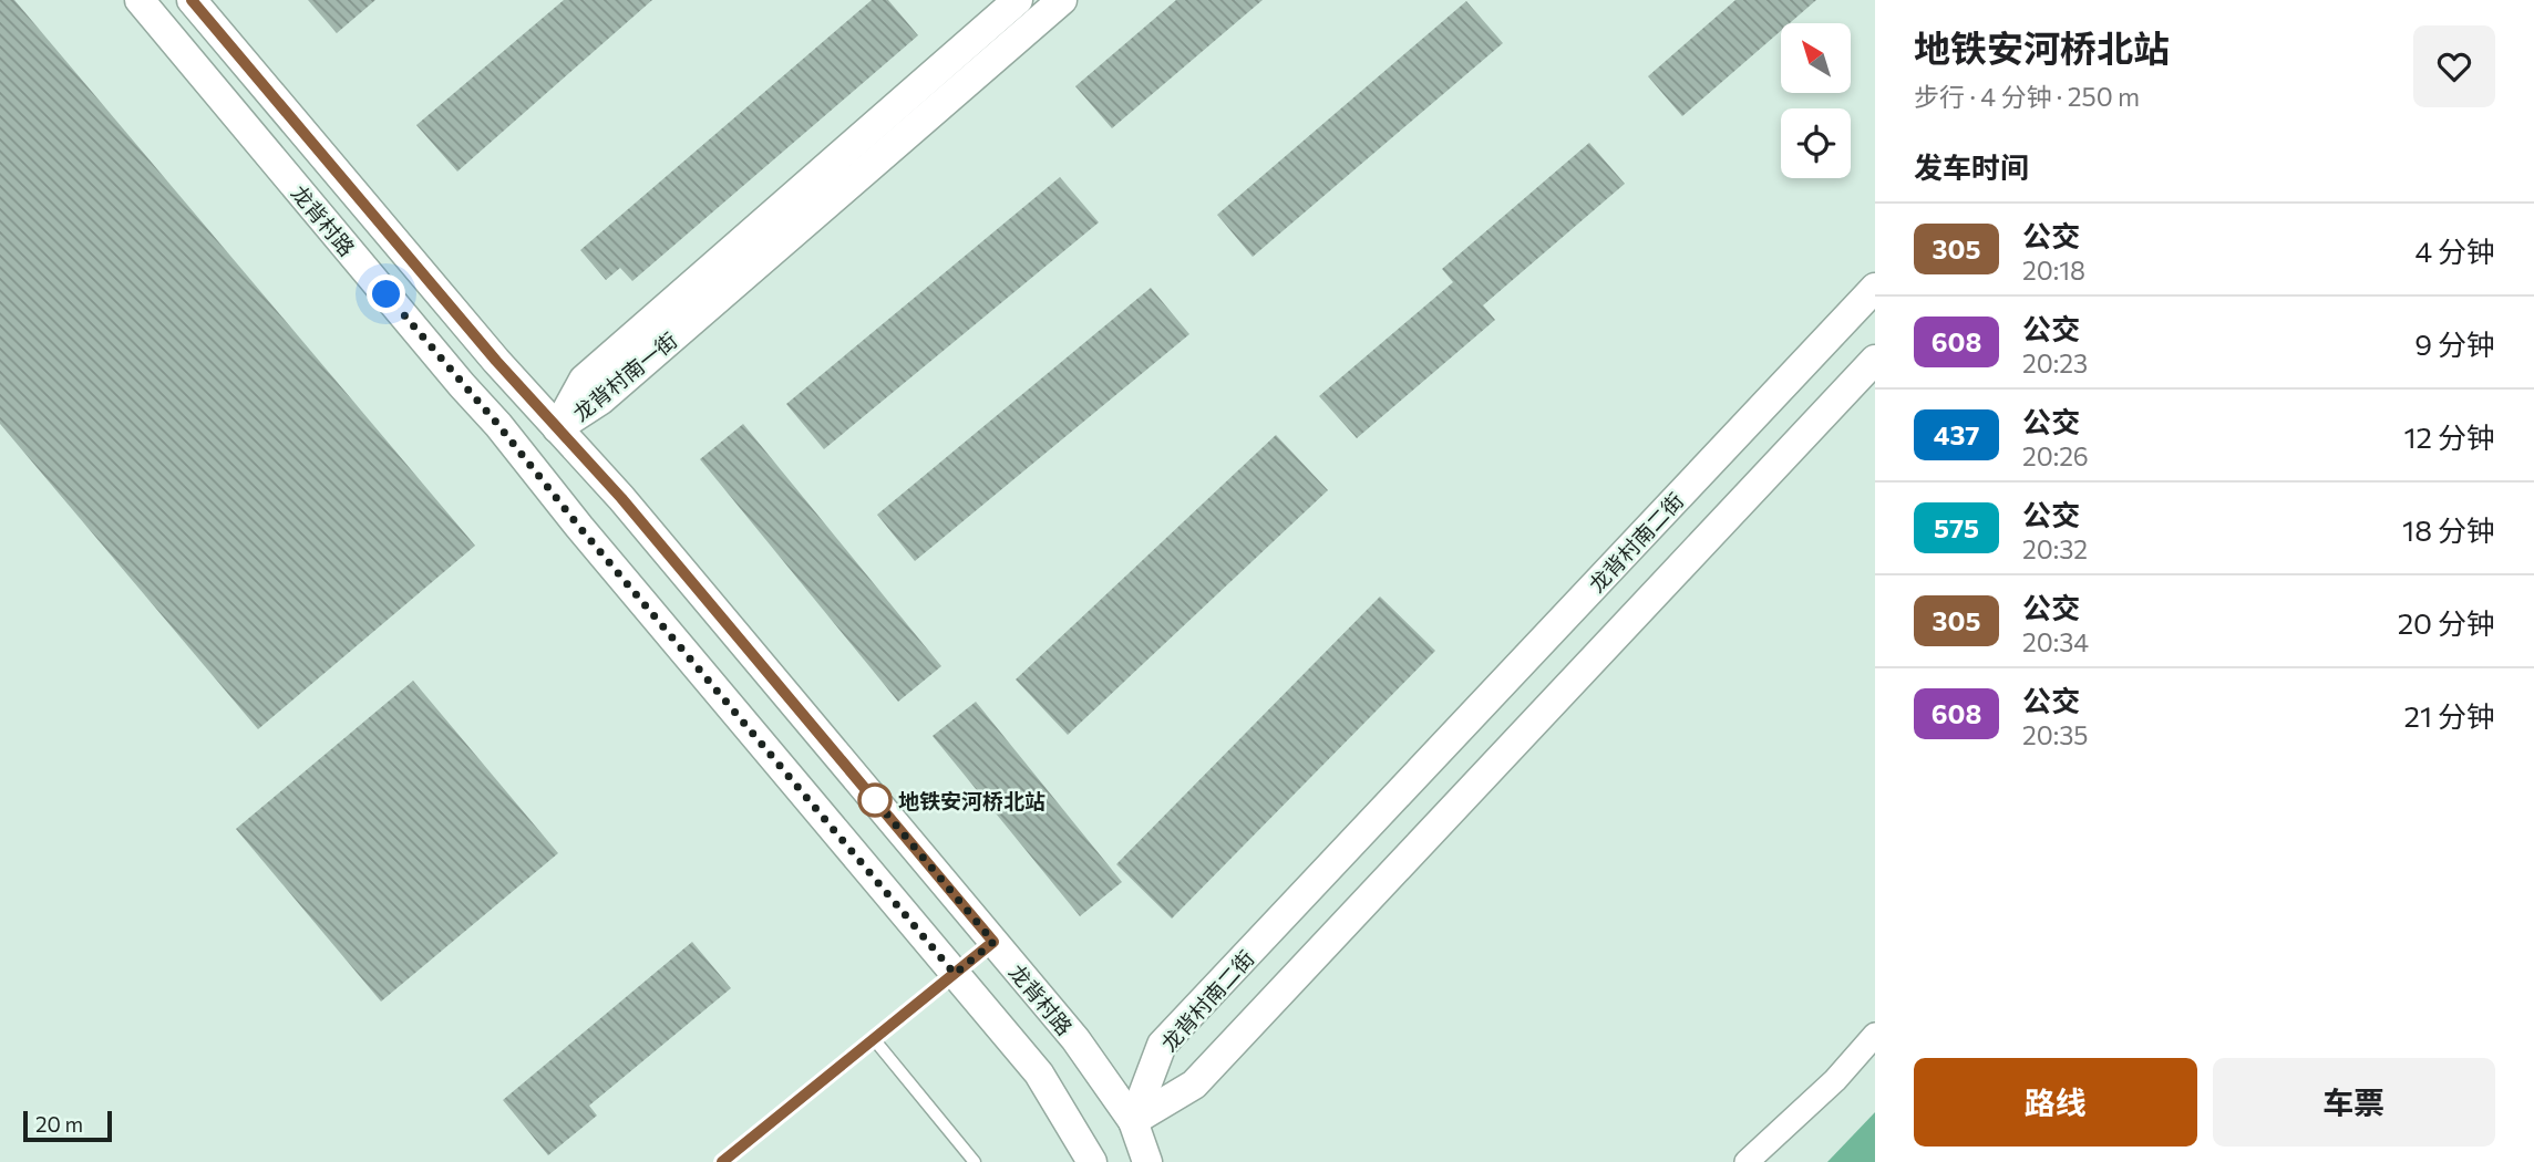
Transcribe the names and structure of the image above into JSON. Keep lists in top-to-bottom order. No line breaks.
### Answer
{"streets":{"street":["龙背村路","龙背村南一街","龙背村南二街"]},"crossings":[["龙背村路","龙背村南一街"],["龙背村路","龙背村南二街"]],"places":["地铁安河桥北站"],"lines":["bus line 305"],"scale_bar":"20 m","north":"top left","page":{"heading":[["地铁安河桥北站","步行 · 4 分钟 · 250 m"],"发车时间"],"list":[{"mark":"305","name":"公交","note":"20:18","value":"4 分钟"},{"mark":"608","name":"公交","note":"20:23","value":"9 分钟"},{"mark":"437","name":"公交","note":"20:26","value":"12 分钟"},{"mark":"575","name":"公交","note":"20:32","value":"18 分钟"},{"mark":"305","name":"公交","note":"20:34","value":"20 分钟"},{"mark":"608","name":"公交","note":"20:35","value":"21 分钟"}],"buttons":["路线","车票"],"scale":"20 m"}}
